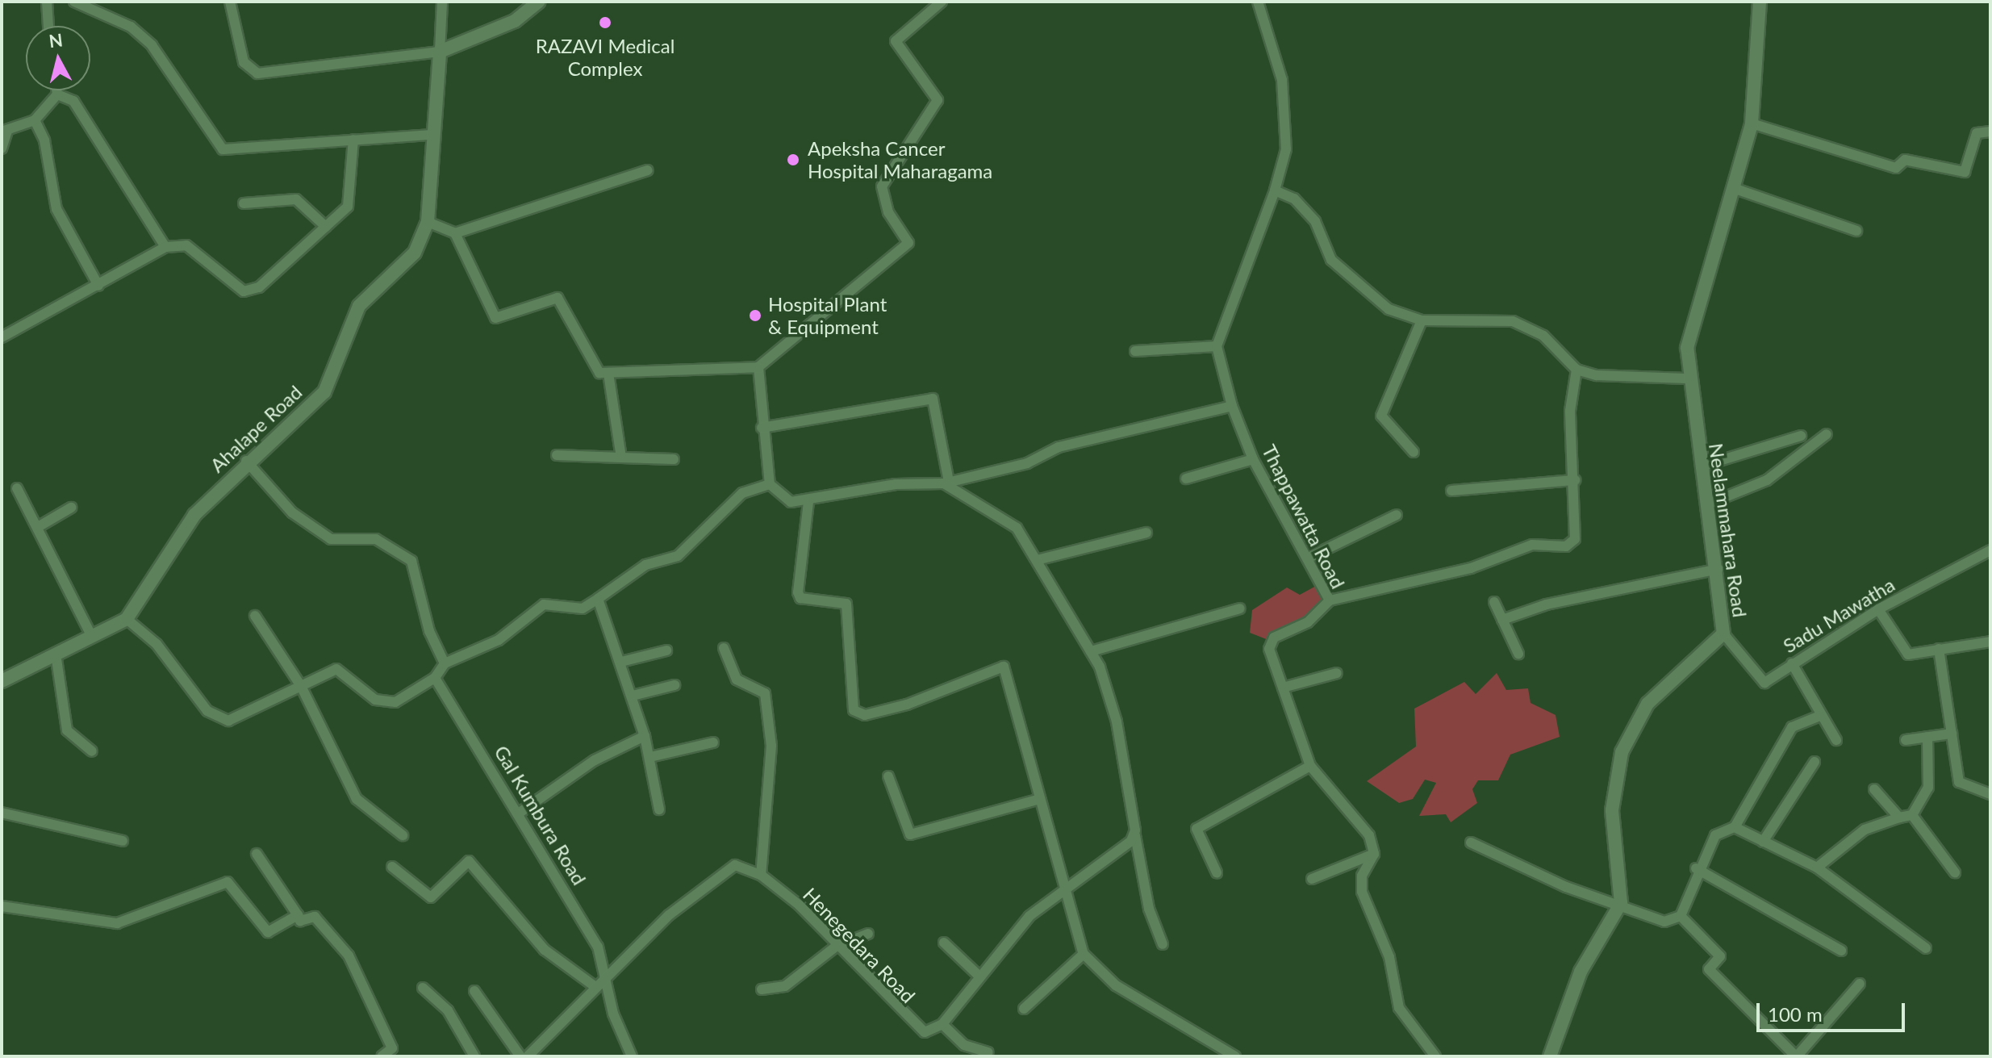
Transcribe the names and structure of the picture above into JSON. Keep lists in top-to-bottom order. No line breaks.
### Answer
{"streets":{"street":["Ahalape Road","Thappawatta Road","Neelammahara Road","Sadu Mawatha","Gal Kumbura Road","Henegedara Road"]},"crossings":[["Neelammahara Road","Sadu Mawatha"],["Gal Kumbura Road","Henegedara Road"]],"places":["RAZAVI Medical Complex","Apeksha Cancer Hospital Maharagama","Hospital Plant & Equipment"],"scale_bar":"100 m","north":"top"}
